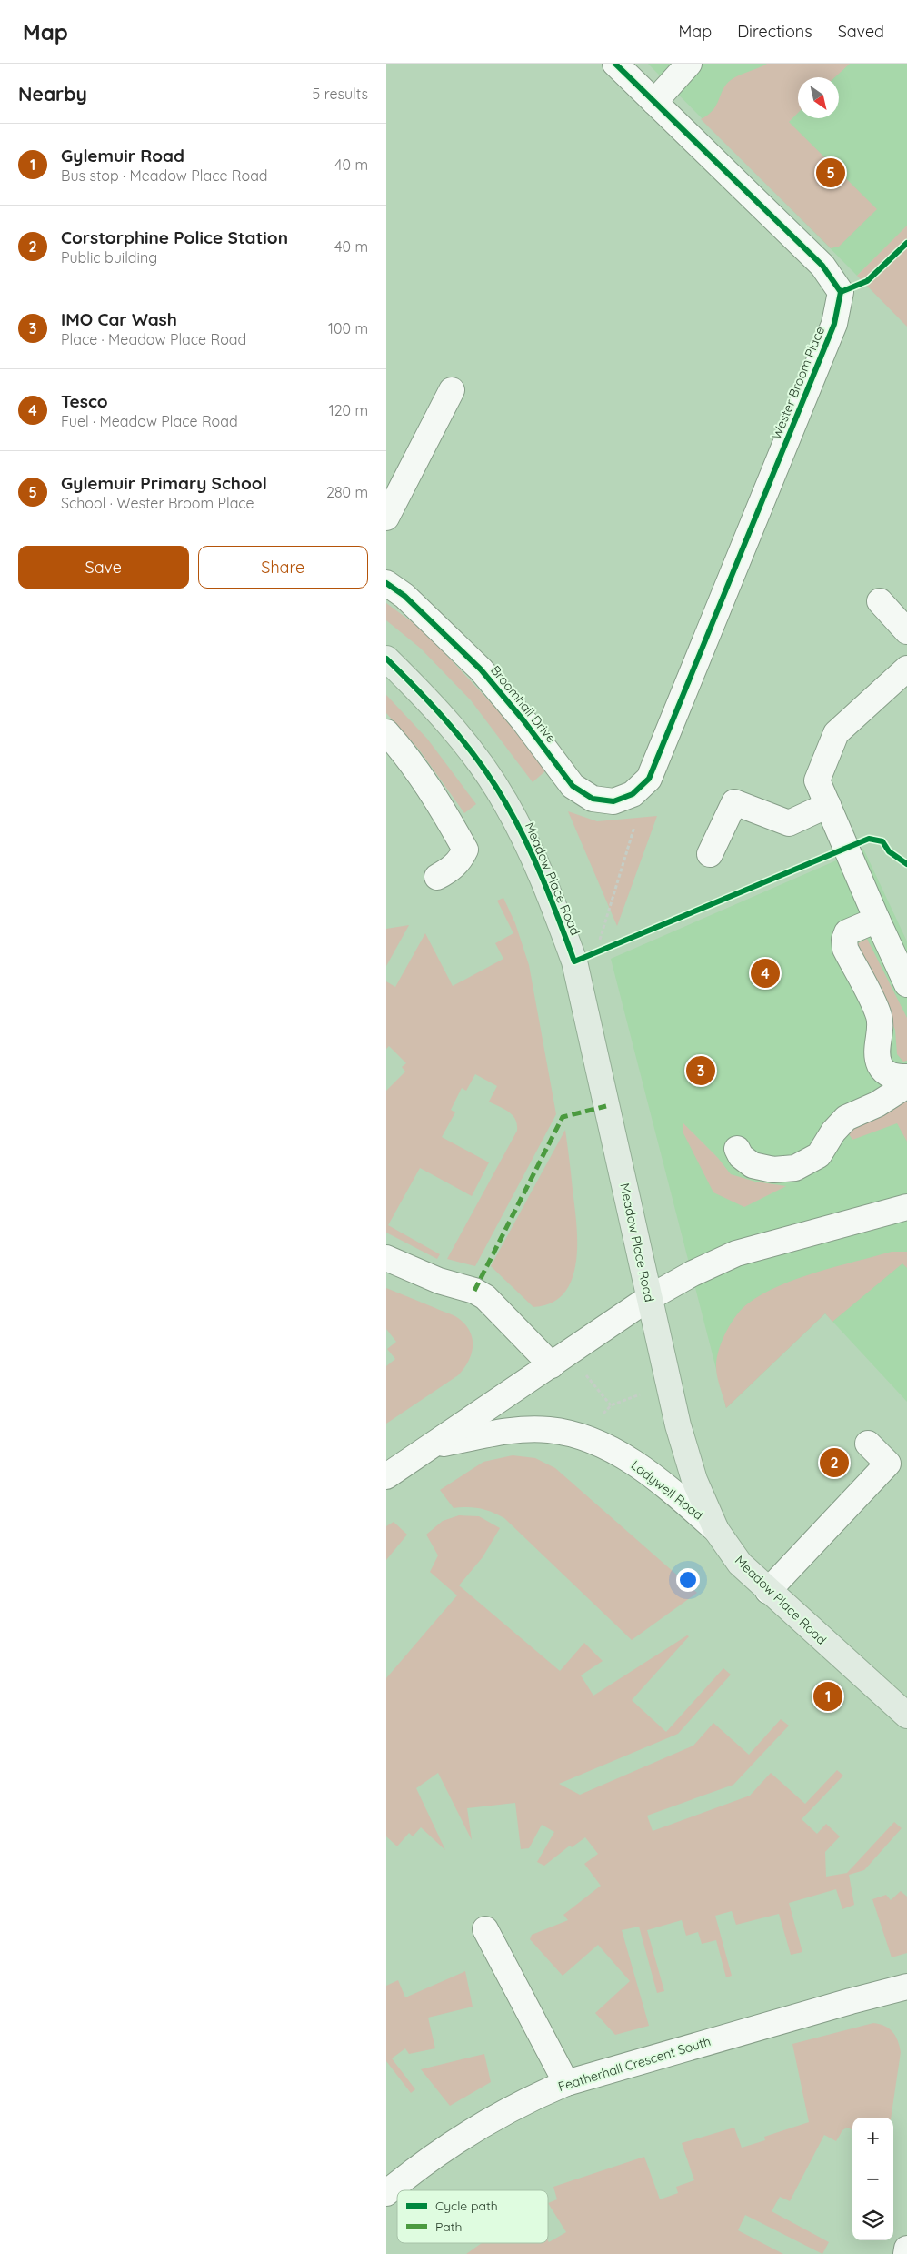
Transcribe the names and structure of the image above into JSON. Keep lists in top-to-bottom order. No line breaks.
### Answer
{"streets":{"main road":["Meadow Place Road"],"street":["Wester Broom Place","Broomhall Drive","Ladywell Road","Featherhall Crescent South"]},"crossings":[["Wester Broom Place","Broomhall Drive"],["Meadow Place Road","Ladywell Road"]],"legend":["Cycle path","Path"],"north":"bottom right","page":{"header":"Map","nav":["Map","Directions","Saved"],"heading":["Nearby","5 results"],"list":[{"mark":"1","name":"Gylemuir Road","note":"Bus stop · Meadow Place Road","value":"40 m"},{"mark":"2","name":"Corstorphine Police Station","note":"Public building","value":"40 m"},{"mark":"3","name":"IMO Car Wash","note":"Place · Meadow Place Road","value":"100 m"},{"mark":"4","name":"Tesco","note":"Fuel · Meadow Place Road","value":"120 m"},{"mark":"5","name":"Gylemuir Primary School","note":"School · Wester Broom Place","value":"280 m"}],"pins":["5","4","3","2","1"],"buttons":["Save","Share"],"map_buttons":["+","−"]}}
